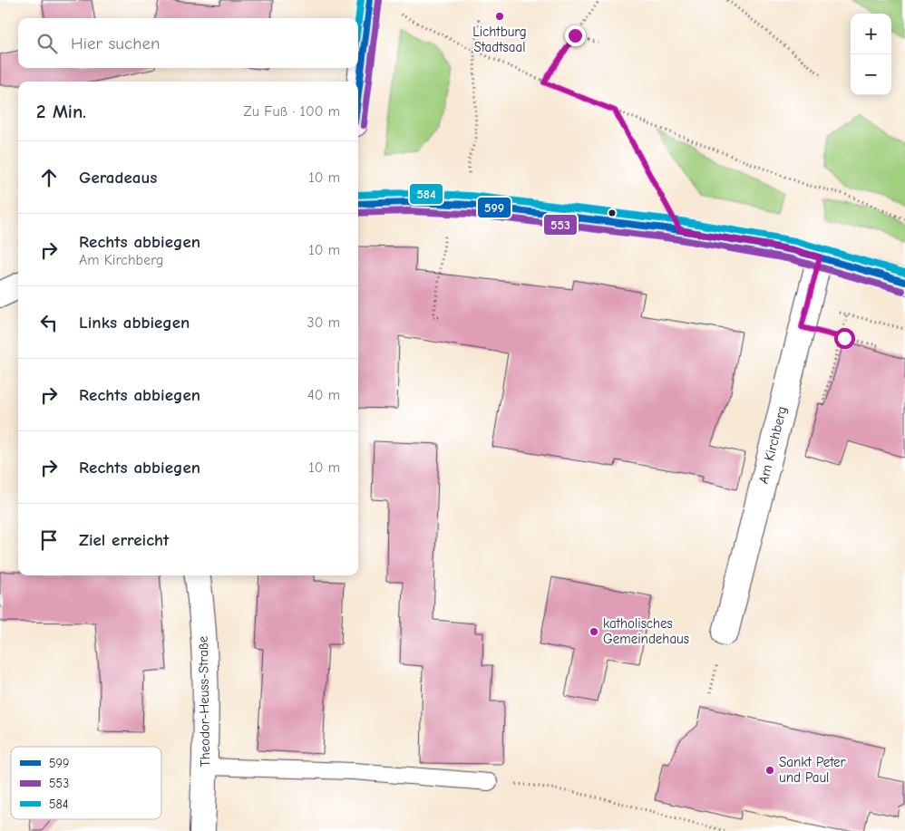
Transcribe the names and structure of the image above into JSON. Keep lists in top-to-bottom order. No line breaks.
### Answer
{"streets":{"street":["Am Kirchberg","Theodor-Heuss-Straße"]},"places":["Lichtburg Stadtsaal","katholisches Gemeindehaus","Sankt Peter und Paul"],"lines":["transit line 599","transit line 584","transit line 553"],"legend":["599","553","584"],"page":{"map_buttons":["+","−"],"search":"Hier suchen","heading":["2 Min.","Zu Fuß · 100 m"],"list":[["Geradeaus","10 m"],["Rechts abbiegen","Am Kirchberg","10 m"],["Links abbiegen","30 m"],["Rechts abbiegen","40 m"],["Rechts abbiegen","10 m"],"Ziel erreicht"]}}
